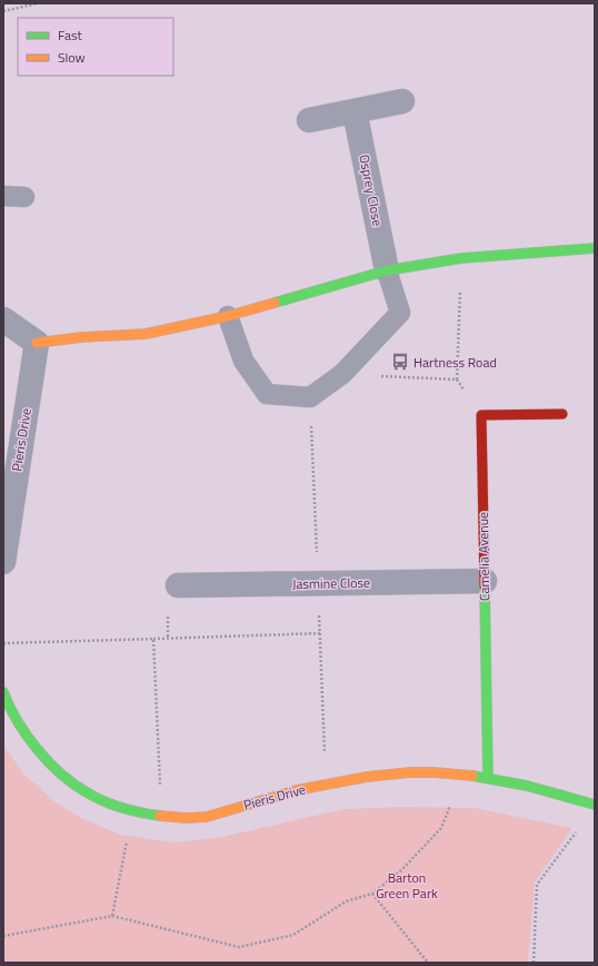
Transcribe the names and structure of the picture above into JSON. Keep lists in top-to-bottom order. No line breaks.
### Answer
{"streets":{"street":["Osprey Close","Pieris Drive","Camelia Avenue","Jasmine Close"]},"crossings":[["Pieris Drive","Camelia Avenue"],["Camelia Avenue","Jasmine Close"]],"parks":["Barton Green Park"],"places":{"bus stop":["Hartness Road"]},"legend":["Fast","Slow"]}
